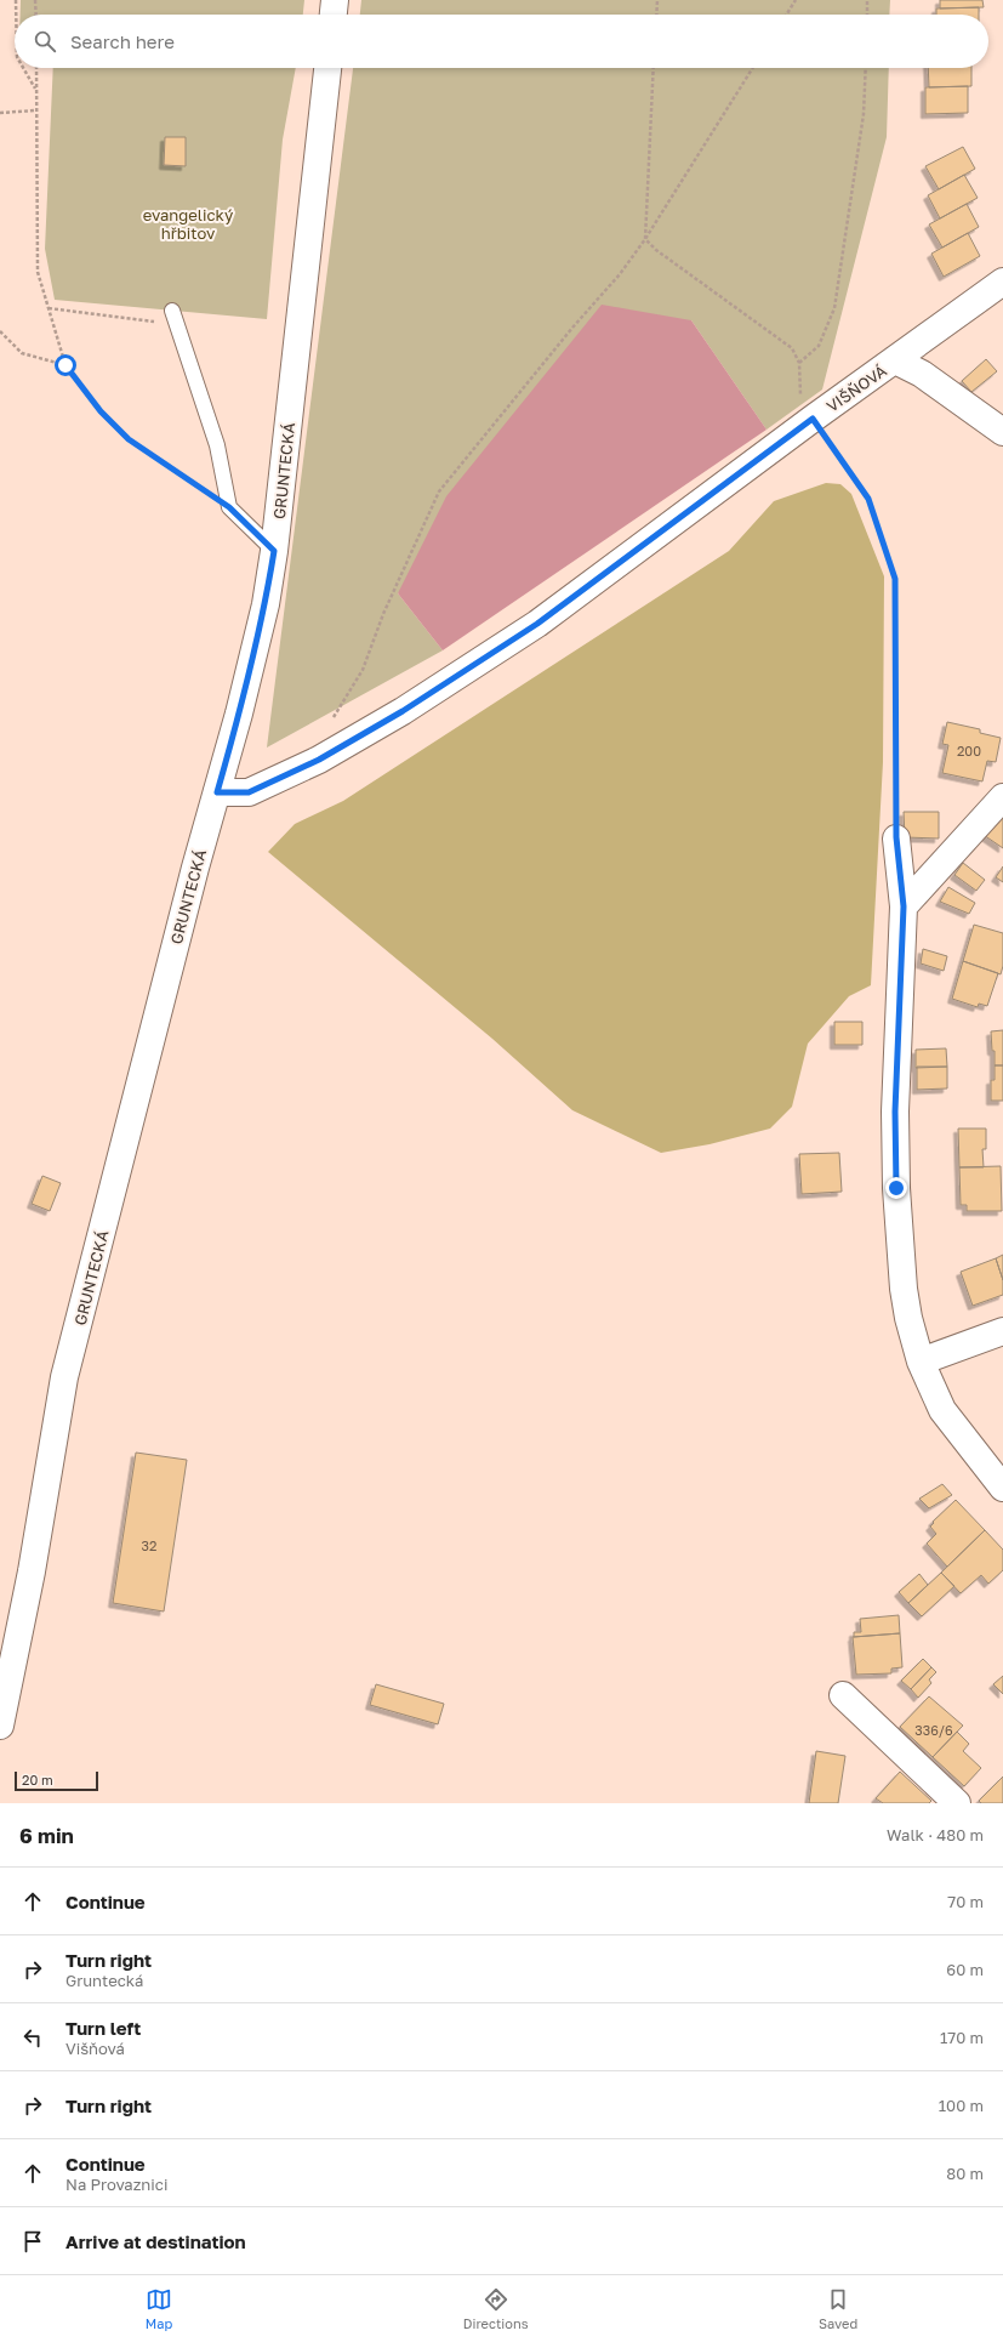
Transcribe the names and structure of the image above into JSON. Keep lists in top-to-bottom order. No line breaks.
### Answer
{"streets":{"street":["VIŠŇOVÁ","GRUNTECKÁ"]},"crossings":[["VIŠŇOVÁ","GRUNTECKÁ"]],"parks":["evangelický hřbitov"],"house_numbers":["200","32","336/6"],"scale_bar":"20 m","page":{"search":"Search here","scale":"20 m","heading":["6 min","Walk · 480 m"],"list":[["Continue","70 m"],["Turn right","Gruntecká","60 m"],["Turn left","Višňová","170 m"],["Turn right","100 m"],["Continue","Na Provaznici","80 m"],"Arrive at destination"],"nav":["Map","Directions","Saved"]}}
